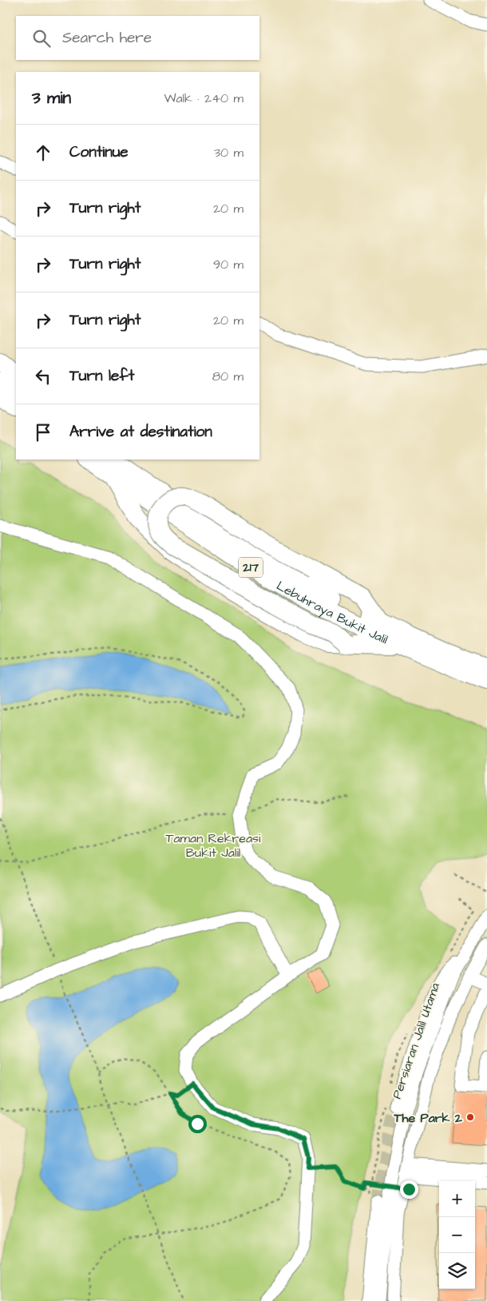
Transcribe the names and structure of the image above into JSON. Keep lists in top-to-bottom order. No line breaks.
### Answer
{"streets":{"highway":["217","Lebuhraya Bukit Jalil"],"street":["Persiaran Jalil Utama"]},"parks":["Taman Rekreasi Bukit Jalil"],"places":["The Park 2"],"page":{"search":"Search here","heading":["3 min","Walk · 240 m"],"list":[["Continue","30 m"],["Turn right","20 m"],["Turn right","90 m"],["Turn right","20 m"],["Turn left","80 m"],"Arrive at destination"],"map_buttons":["+","−"]}}
